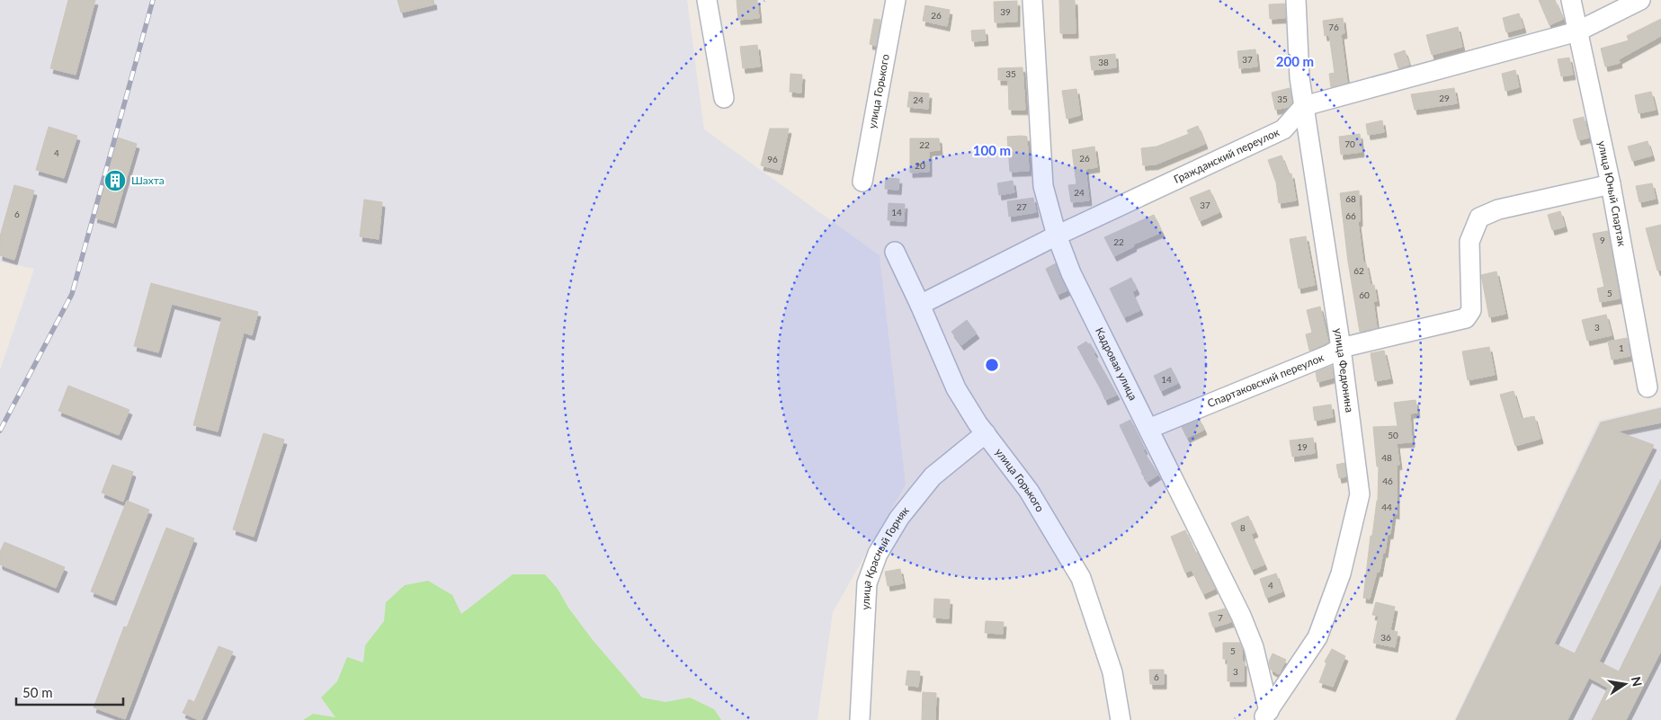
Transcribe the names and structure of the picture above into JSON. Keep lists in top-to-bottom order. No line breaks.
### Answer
{"streets":{"street":["улица Горького","Гражданский переулок","улица Юный Спартак","Кадровая улица","улица Федюнина","Спартаковский переулок","улица Красный Горняк"]},"crossings":[["улица Горького","Гражданский переулок"],["улица Горького","улица Красный Горняк"],["Гражданский переулок","Кадровая улица"],["Гражданский переулок","улица Федюнина"],["улица Юный Спартак","Спартаковский переулок"],["Кадровая улица","улица Федюнина"],["Кадровая улица","Спартаковский переулок"],["улица Федюнина","Спартаковский переулок"]],"places":{"building":["Шахта"]},"house_numbers":["39","26","76","37","38","35","29","35","24","70","22","4","26","96","20","24","68","37","27","14","6","66","9","22","62","5","60","3","1","14","50","19","48","46","44","8","4","7","36","5","3","6"],"scale_bar":"50 m","north":"right","rings":["200 m","100 m"]}
